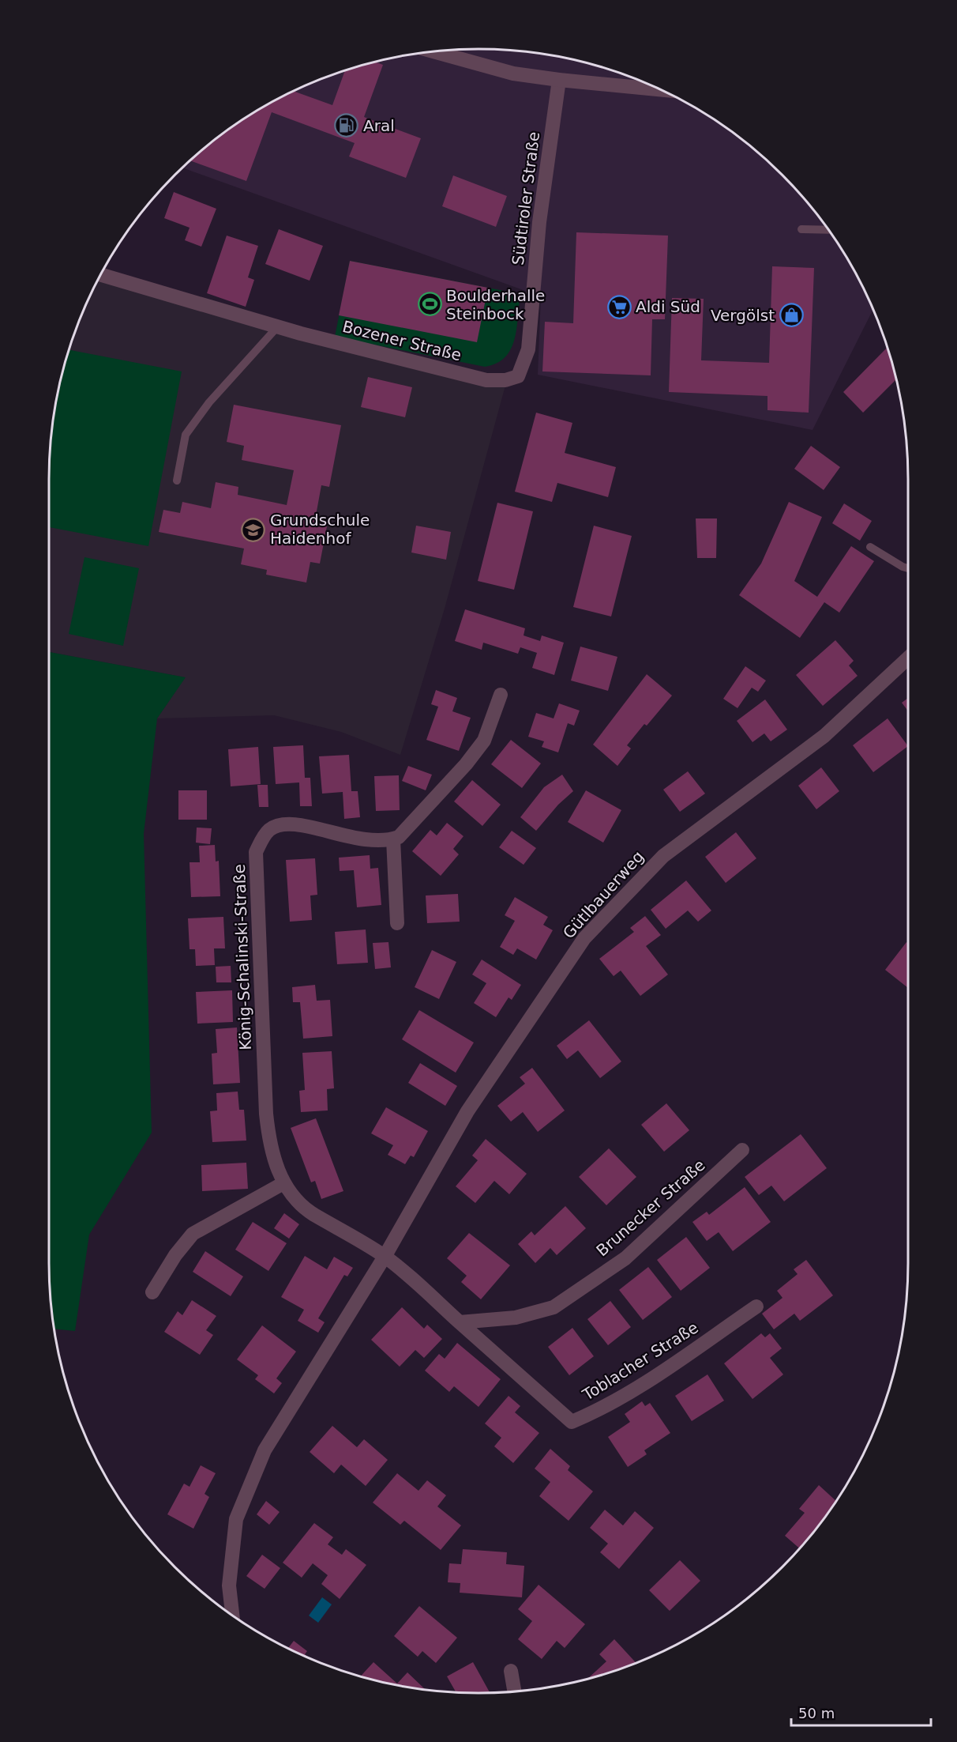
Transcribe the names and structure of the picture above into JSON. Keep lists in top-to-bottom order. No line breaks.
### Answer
{"streets":{"street":["Südtiroler Straße","Bozener Straße","Gütlbauerweg","König-Schalinski-Straße","Brunecker Straße","Toblacher Straße"]},"crossings":[["Südtiroler Straße","Bozener Straße"],["Gütlbauerweg","König-Schalinski-Straße"],["Brunecker Straße","Toblacher Straße"]],"places":{"fuel station":["Aral"],"sports":["Boulderhalle Steinbock"],"supermarket":["Aldi Süd"],"shop":["Vergölst"],"school or university":["Grundschule Haidenhof"]},"scale_bar":"50 m"}
